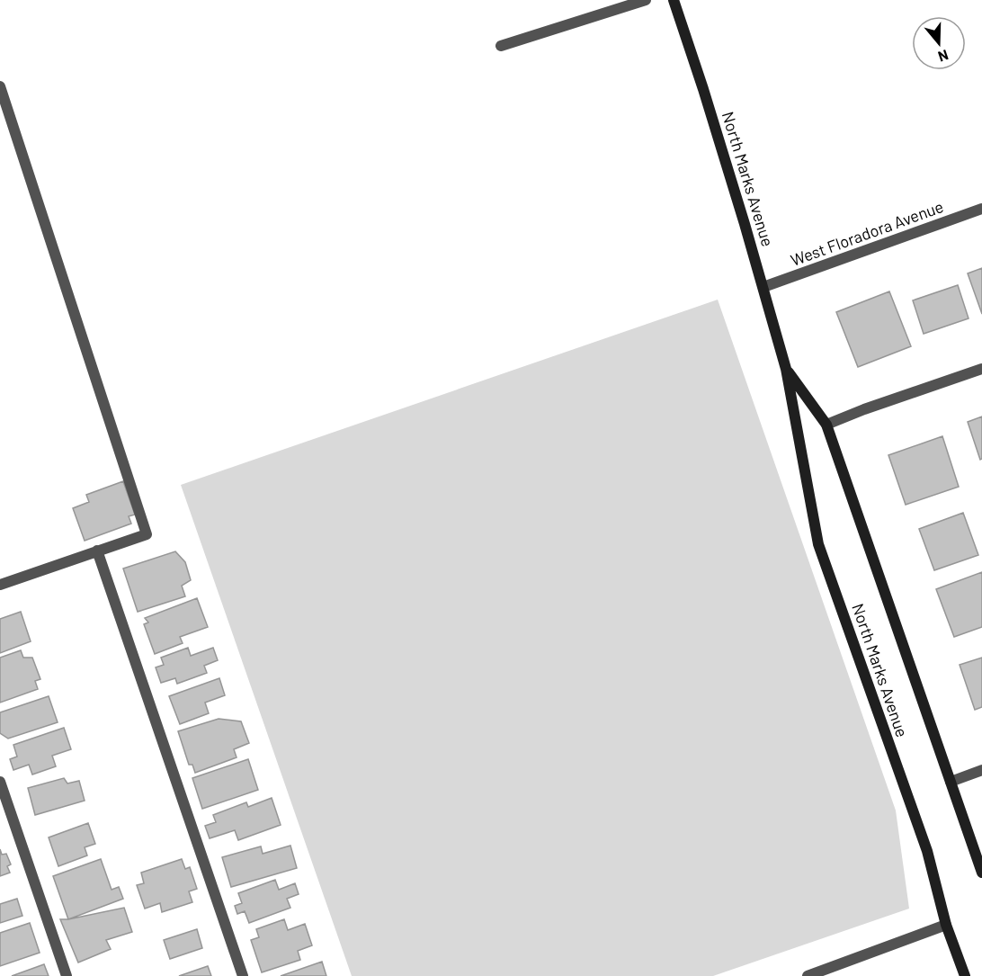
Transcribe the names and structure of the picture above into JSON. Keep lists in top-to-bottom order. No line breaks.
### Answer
{"streets":{"main road":["North Marks Avenue"],"street":["West Floradora Avenue"]},"crossings":[["North Marks Avenue","West Floradora Avenue"]],"north":"bottom"}
